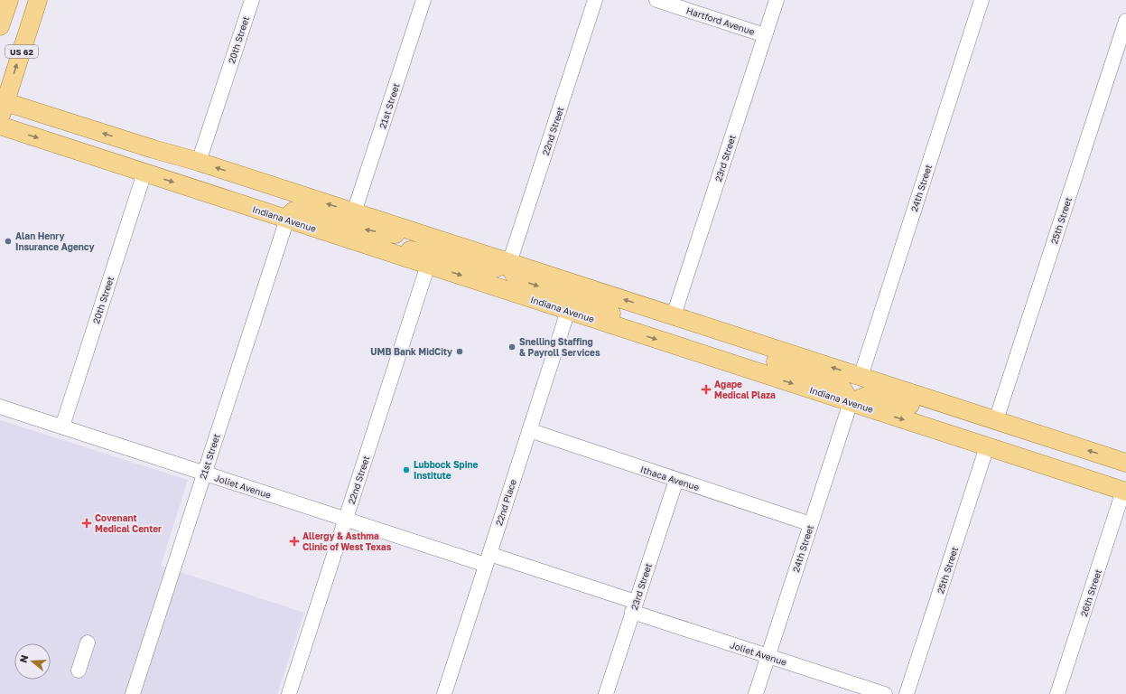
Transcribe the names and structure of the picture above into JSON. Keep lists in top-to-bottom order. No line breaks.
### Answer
{"streets":{"main road":["US 62","Indiana Avenue"],"street":["Hartford Avenue","20th Street","21st Street","22nd Street","23rd Street","24th Street","25th Street","Ithaca Avenue","Joliet Avenue","22nd Place","26th Street"]},"crossings":[["Hartford Avenue","23rd Street"],["20th Street","Indiana Avenue"],["20th Street","Joliet Avenue"],["21st Street","Indiana Avenue"],["21st Street","Joliet Avenue"],["22nd Street","Indiana Avenue"],["22nd Street","Joliet Avenue"],["23rd Street","Ithaca Avenue"],["23rd Street","Joliet Avenue"],["24th Street","Indiana Avenue"],["24th Street","Ithaca Avenue"],["24th Street","Joliet Avenue"],["Indiana Avenue","25th Street"],["Indiana Avenue","22nd Place"],["Indiana Avenue","26th Street"],["Ithaca Avenue","22nd Place"],["Joliet Avenue","22nd Place"]],"places":{"other":["Alan Henry Insurance Agency","Snelling Staffing & Payroll Services","UMB Bank MidCity","Lubbock Spine Institute"],"health":["Agape Medical Plaza","Covenant Medical Center","Allergy & Asthma Clinic of West Texas"]},"north":"left"}
